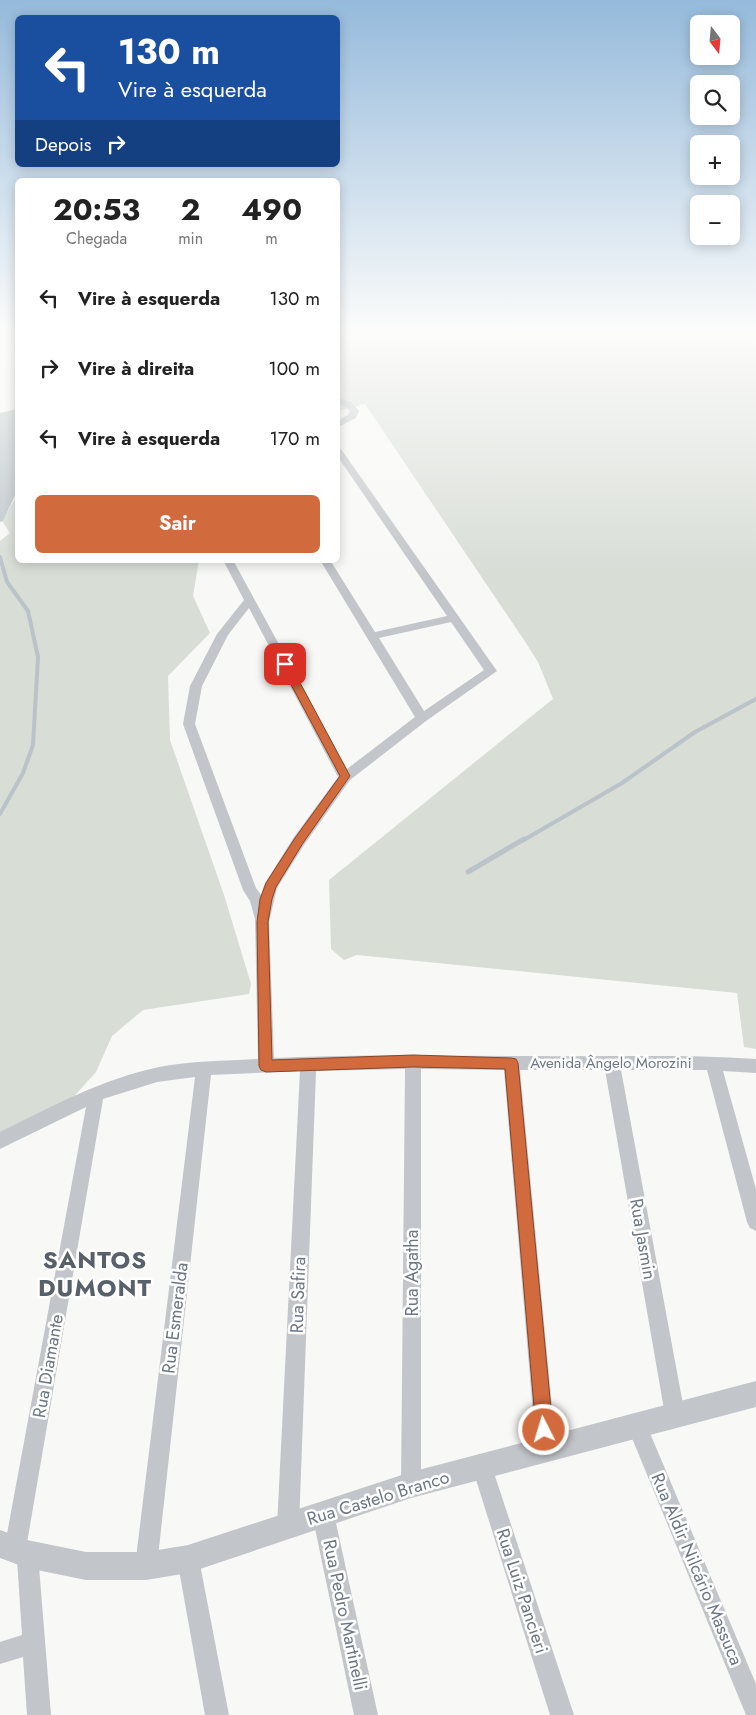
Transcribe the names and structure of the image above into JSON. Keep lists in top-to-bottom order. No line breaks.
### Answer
{"streets":{"street":["Avenida Ângelo Morozini","Rua Jasmin","Rua Agatha","Rua Safira","Rua Esmeralda","Rua Diamante","Rua Castelo Branco","Rua Aldir Nilcário Massuca","Rua Luiz Pancieri","Rua Pedro Martinelli"]},"crossings":[["Avenida Ângelo Morozini","Rua Jasmin"],["Avenida Ângelo Morozini","Rua Agatha"],["Avenida Ângelo Morozini","Rua Safira"],["Avenida Ângelo Morozini","Rua Esmeralda"],["Avenida Ângelo Morozini","Rua Diamante"],["Rua Jasmin","Rua Castelo Branco"],["Rua Agatha","Rua Castelo Branco"],["Rua Safira","Rua Castelo Branco"],["Rua Esmeralda","Rua Castelo Branco"],["Rua Diamante","Rua Castelo Branco"],["Rua Castelo Branco","Rua Aldir Nilcário Massuca"],["Rua Castelo Branco","Rua Luiz Pancieri"],["Rua Castelo Branco","Rua Pedro Martinelli"]],"districts":["SANTOS DUMONT"],"north":"bottom","page":{"map_buttons":["+","−"],"turn":["130 m","Vire à esquerda"],"then":"Depois","eta":["20:53","Chegada","2","min","490","m"],"list":[{"name":"Vire à esquerda","value":"130 m"},{"name":"Vire à direita","value":"100 m"},{"name":"Vire à esquerda","value":"170 m"}],"buttons":"Sair"}}
